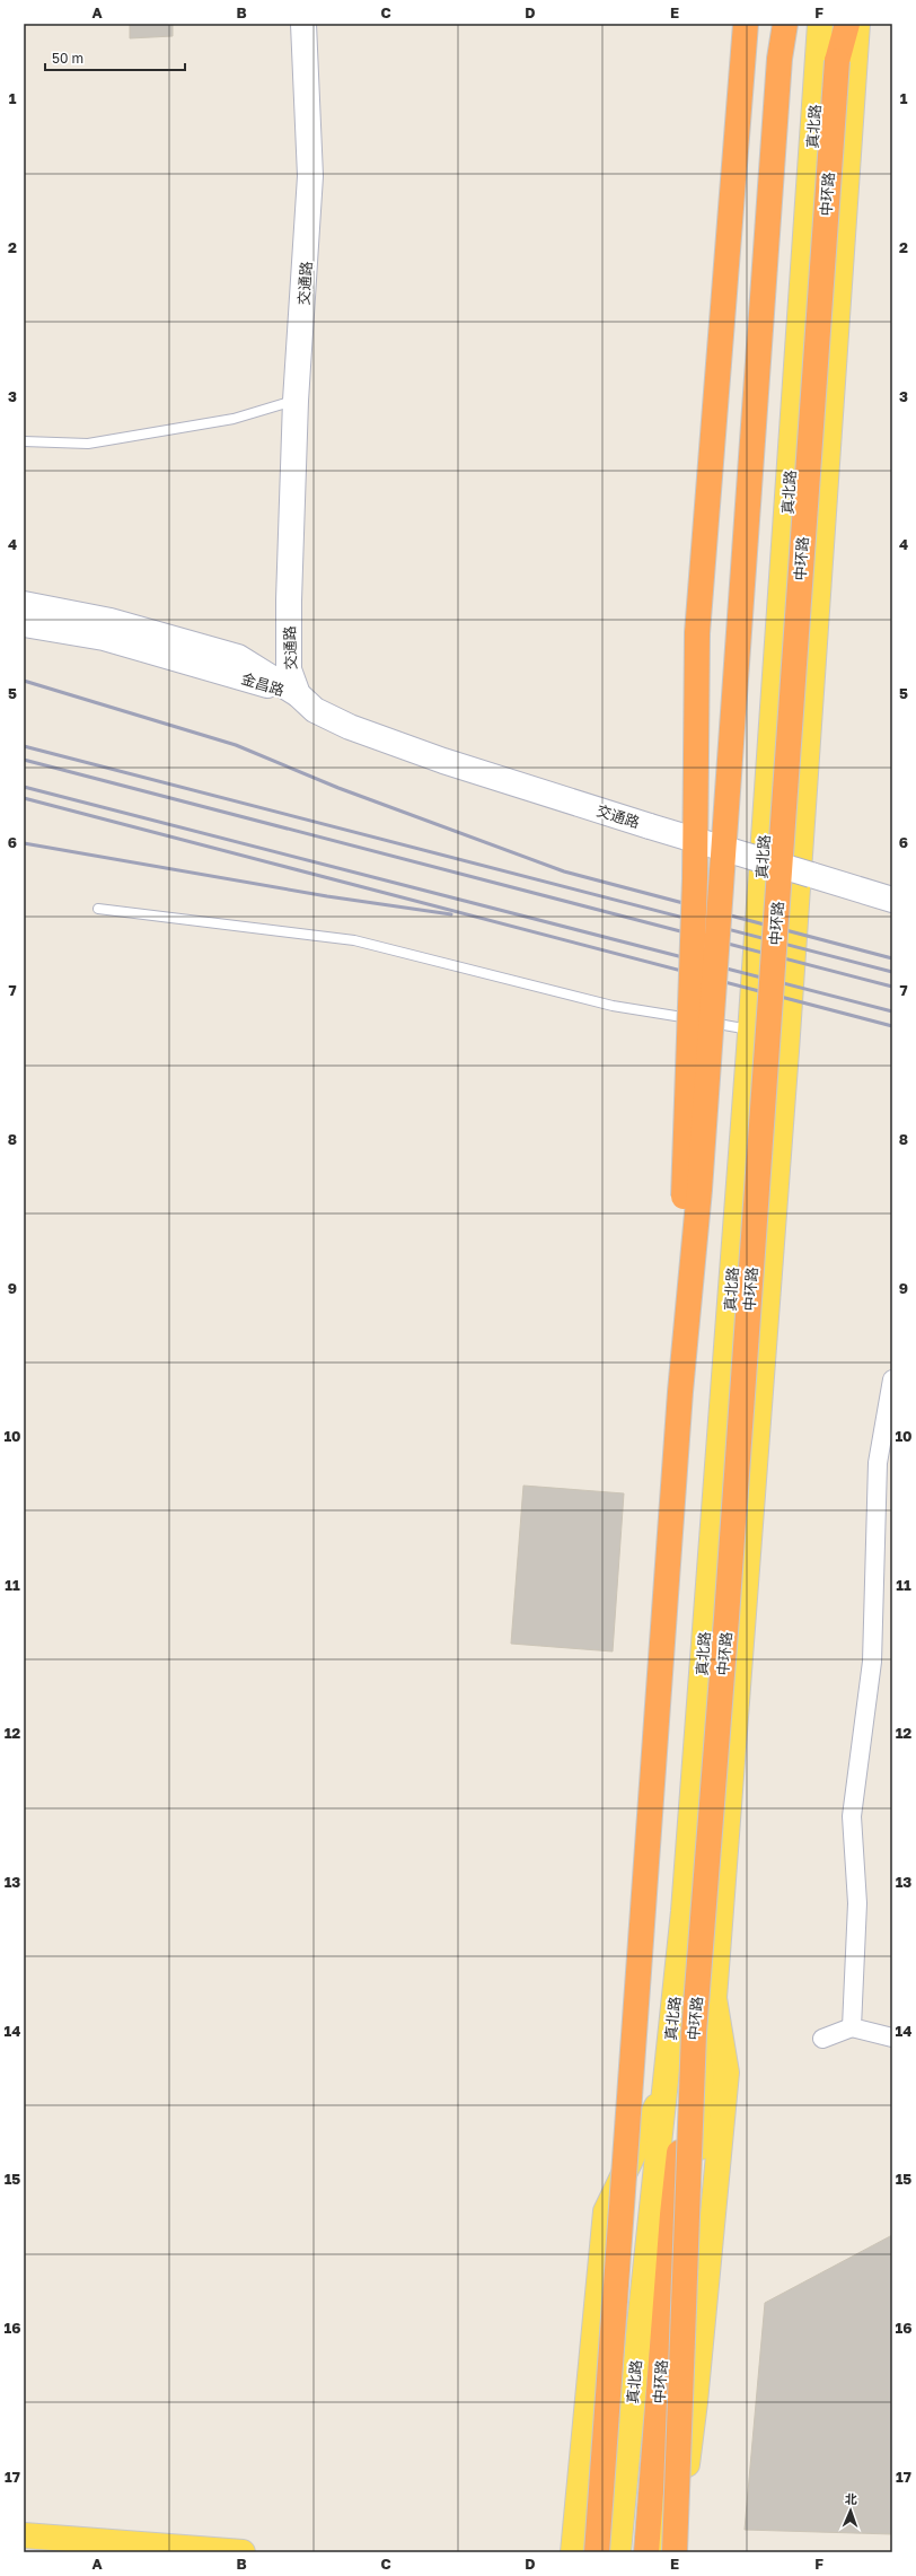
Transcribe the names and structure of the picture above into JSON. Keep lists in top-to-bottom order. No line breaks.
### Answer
{"streets":{"highway":["中环路"],"main road":["真北路","交通路","金昌路"]},"crossings":[["交通路","金昌路"]],"scale_bar":"50 m","north":"top","grid":{"columns":["A","B","C","D","E","F"],"rows":["1","2","3","4","5","6","7","8","9","10","11","12","13","14","15","16","17"]}}
